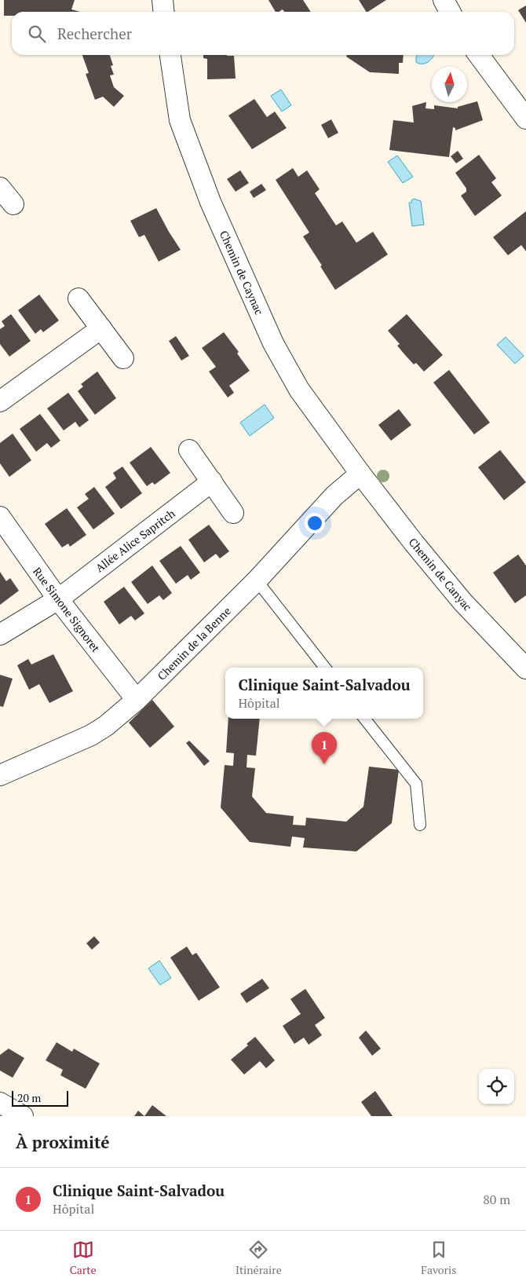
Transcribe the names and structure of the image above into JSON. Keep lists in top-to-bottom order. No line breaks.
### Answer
{"streets":{"street":["Chemin de Caynac","Allée Alice Sapritch","Chemin de Canyac","Rue Simone Signoret","Chemin de la Benne"]},"crossings":[["Chemin de Caynac","Chemin de Canyac"],["Chemin de Caynac","Chemin de la Benne"],["Allée Alice Sapritch","Rue Simone Signoret"],["Chemin de Canyac","Chemin de la Benne"],["Rue Simone Signoret","Chemin de la Benne"]],"scale_bar":"20 m","north":"top","page":{"search":"Rechercher","popup":["Clinique Saint-Salvadou","Hôpital"],"pins":"1","scale":"20 m","heading":"À proximité","list":[{"mark":"1","name":"Clinique Saint-Salvadou","note":"Hôpital","value":"80 m"}],"nav":["Carte","Itinéraire","Favoris"]}}
